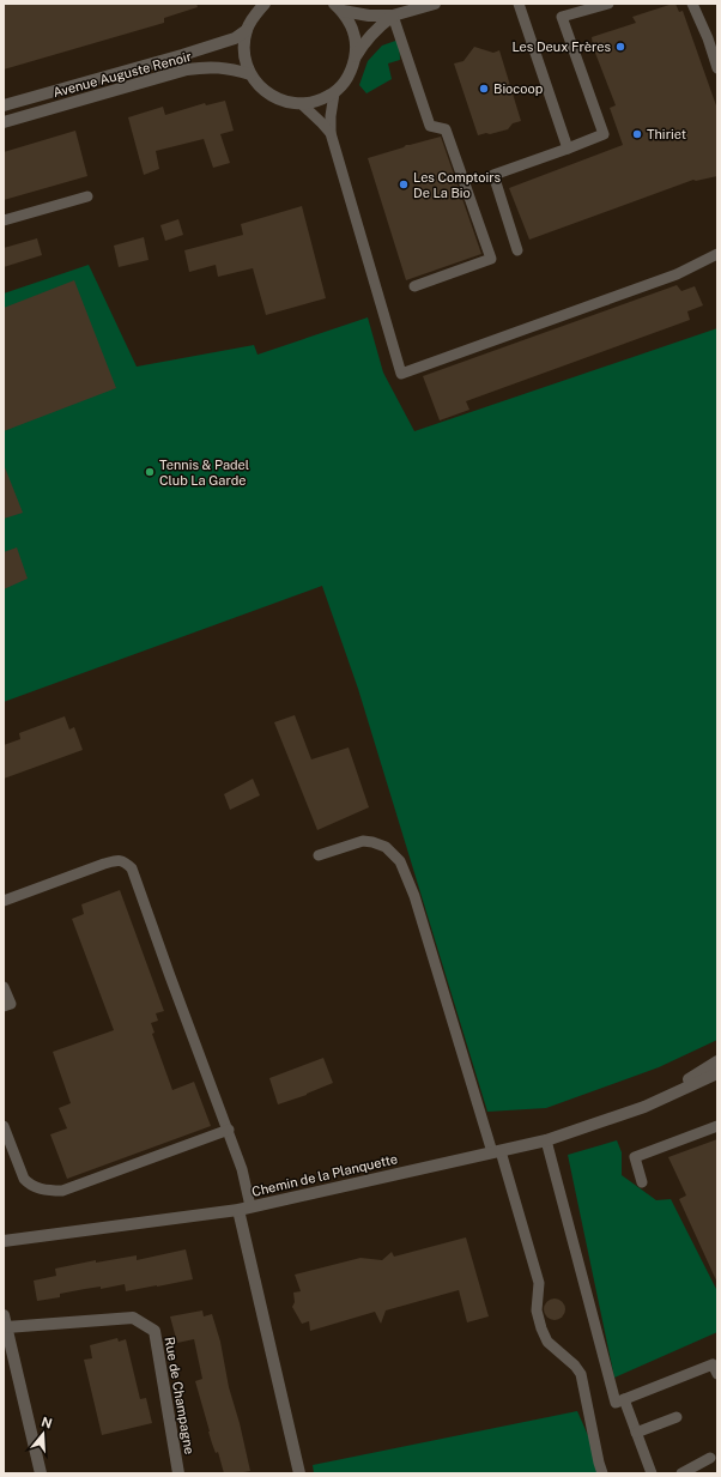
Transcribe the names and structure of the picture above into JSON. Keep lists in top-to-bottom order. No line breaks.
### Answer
{"streets":{"street":["Avenue Auguste Renoir","Chemin de la Planquette","Rue de Champagne"]},"places":["Les Deux Frères","Biocoop","Thiriet","Les Comptoirs De La Bio","Tennis & Padel Club La Garde"],"north":"top"}
